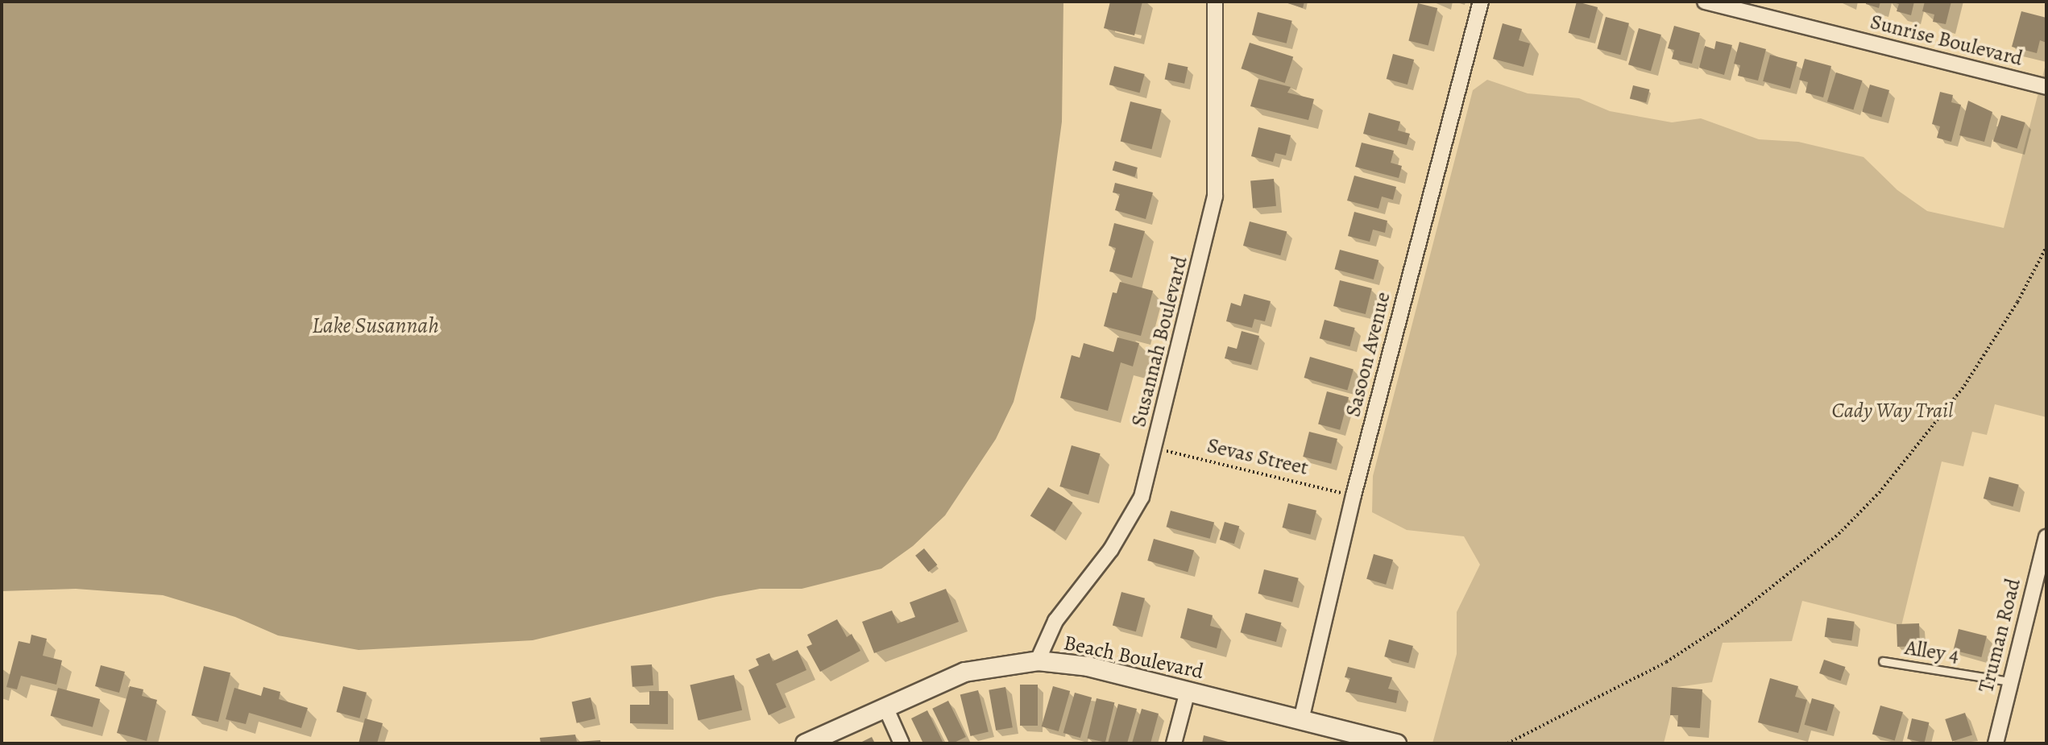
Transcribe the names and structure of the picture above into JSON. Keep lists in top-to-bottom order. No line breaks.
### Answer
{"streets":{"street":["Sunrise Boulevard","Susannah Boulevard","Sasoon Avenue","Truman Road","Beach Boulevard"],"lane":["Alley 4"],"path":["Sevas Street"]},"crossings":[["Susannah Boulevard","Sevas Street"],["Susannah Boulevard","Beach Boulevard"],["Sasoon Avenue","Sevas Street"],["Sasoon Avenue","Beach Boulevard"],["Truman Road","Alley 4"]],"water":["Lake Susannah"],"parks":["Cady Way Trail"]}
